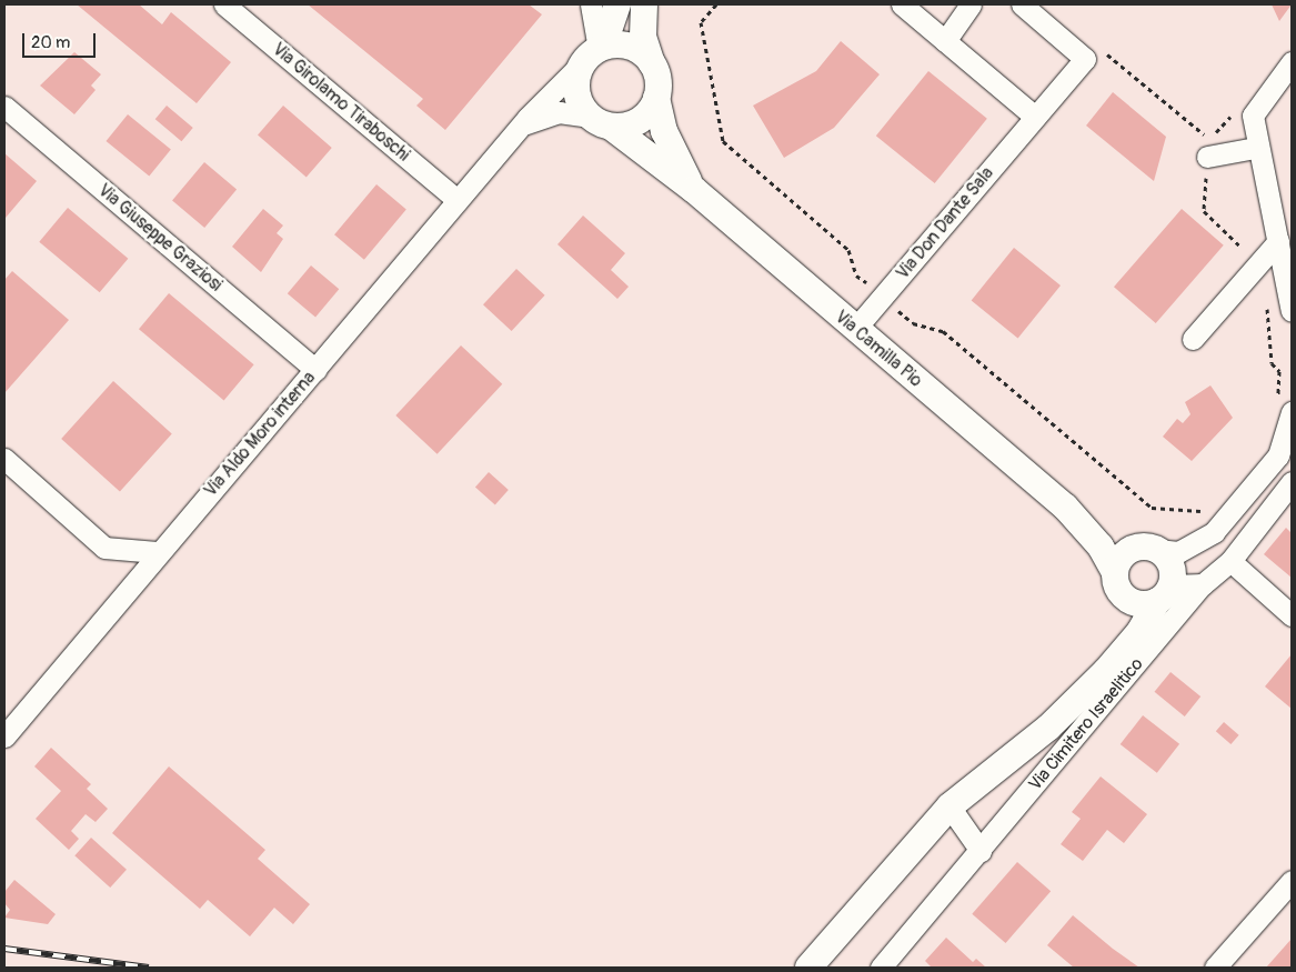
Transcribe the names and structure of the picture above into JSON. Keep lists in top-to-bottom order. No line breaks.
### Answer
{"streets":{"street":["Via Girolamo Tiraboschi","Via Don Dante Sala","Via Giuseppe Graziosi","Via Camilla Pio","Via Aldo Moro interna","Via Cimitero Israelitico"]},"crossings":[["Via Girolamo Tiraboschi","Via Aldo Moro interna"],["Via Don Dante Sala","Via Camilla Pio"],["Via Giuseppe Graziosi","Via Aldo Moro interna"],["Via Camilla Pio","Via Aldo Moro interna"],["Via Camilla Pio","Via Cimitero Israelitico"]],"scale_bar":"20 m"}
